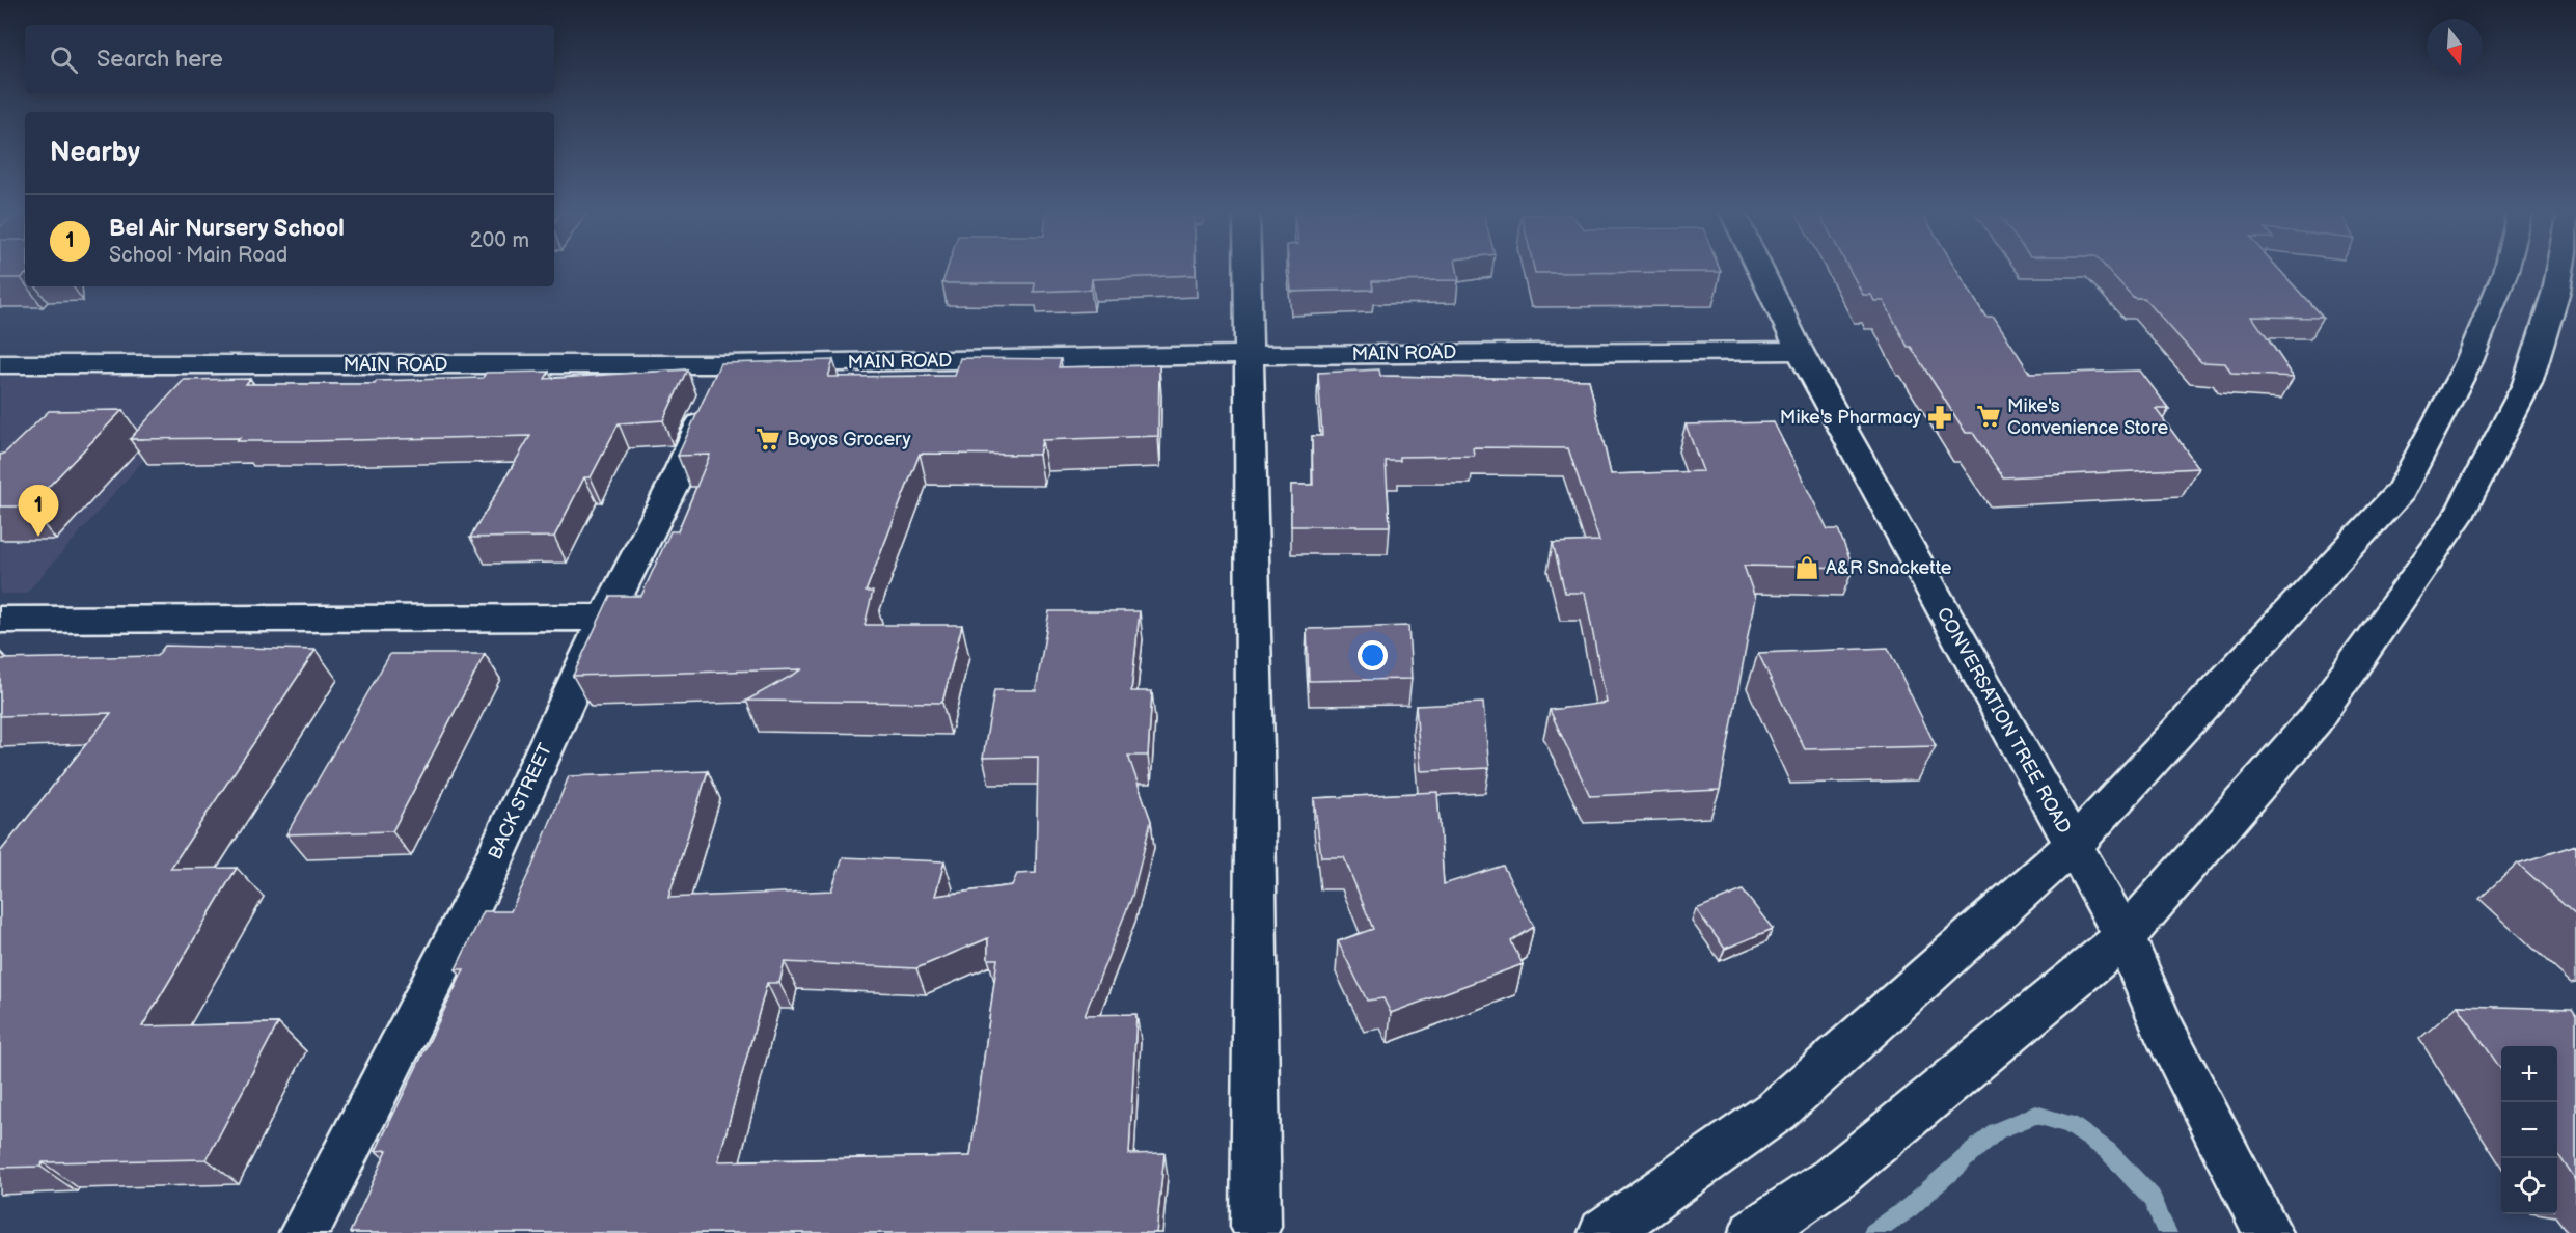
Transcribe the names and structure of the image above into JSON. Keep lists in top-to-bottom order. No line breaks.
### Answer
{"streets":{"street":["MAIN ROAD","CONVERSATION TREE ROAD","BACK STREET"]},"crossings":[["MAIN ROAD","CONVERSATION TREE ROAD"],["MAIN ROAD","BACK STREET"]],"places":{"supermarket":["Mike's Convenience Store","Boyos Grocery"],"pharmacy":["Mike's Pharmacy"],"shop":["A&R Snackette"]},"north":"bottom","page":{"search":"Search here","heading":"Nearby","list":[{"mark":"1","name":"Bel Air Nursery School","note":"School · Main Road","value":"200 m"}],"pins":"1","map_buttons":["+","−"]}}
